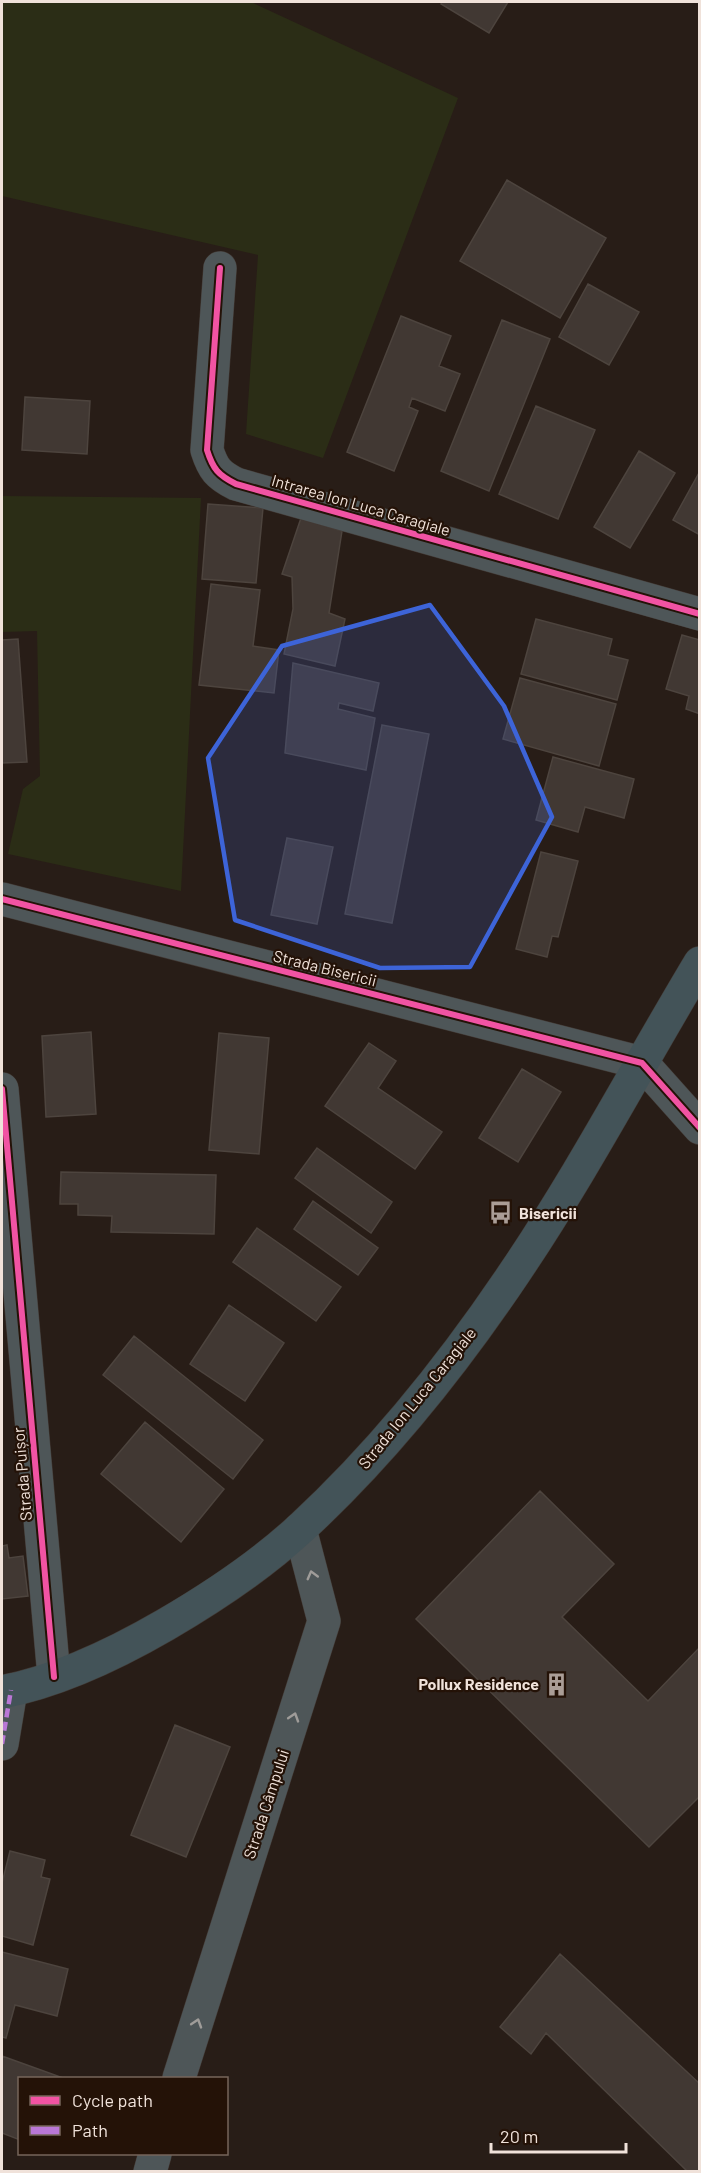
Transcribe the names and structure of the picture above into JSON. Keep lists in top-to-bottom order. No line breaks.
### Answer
{"streets":{"main road":["Strada Ion Luca Caragiale"],"street":["Intrarea Ion Luca Caragiale","Strada Bisericii","Strada Puișor","Strada Câmpului"]},"crossings":[["Strada Bisericii","Strada Ion Luca Caragiale"],["Strada Ion Luca Caragiale","Strada Puișor"],["Strada Ion Luca Caragiale","Strada Câmpului"]],"one_way":["Strada Câmpului"],"places":{"bus stop":["Bisericii"],"building":["Pollux Residence"]},"legend":["Cycle path","Path"],"scale_bar":"20 m"}
